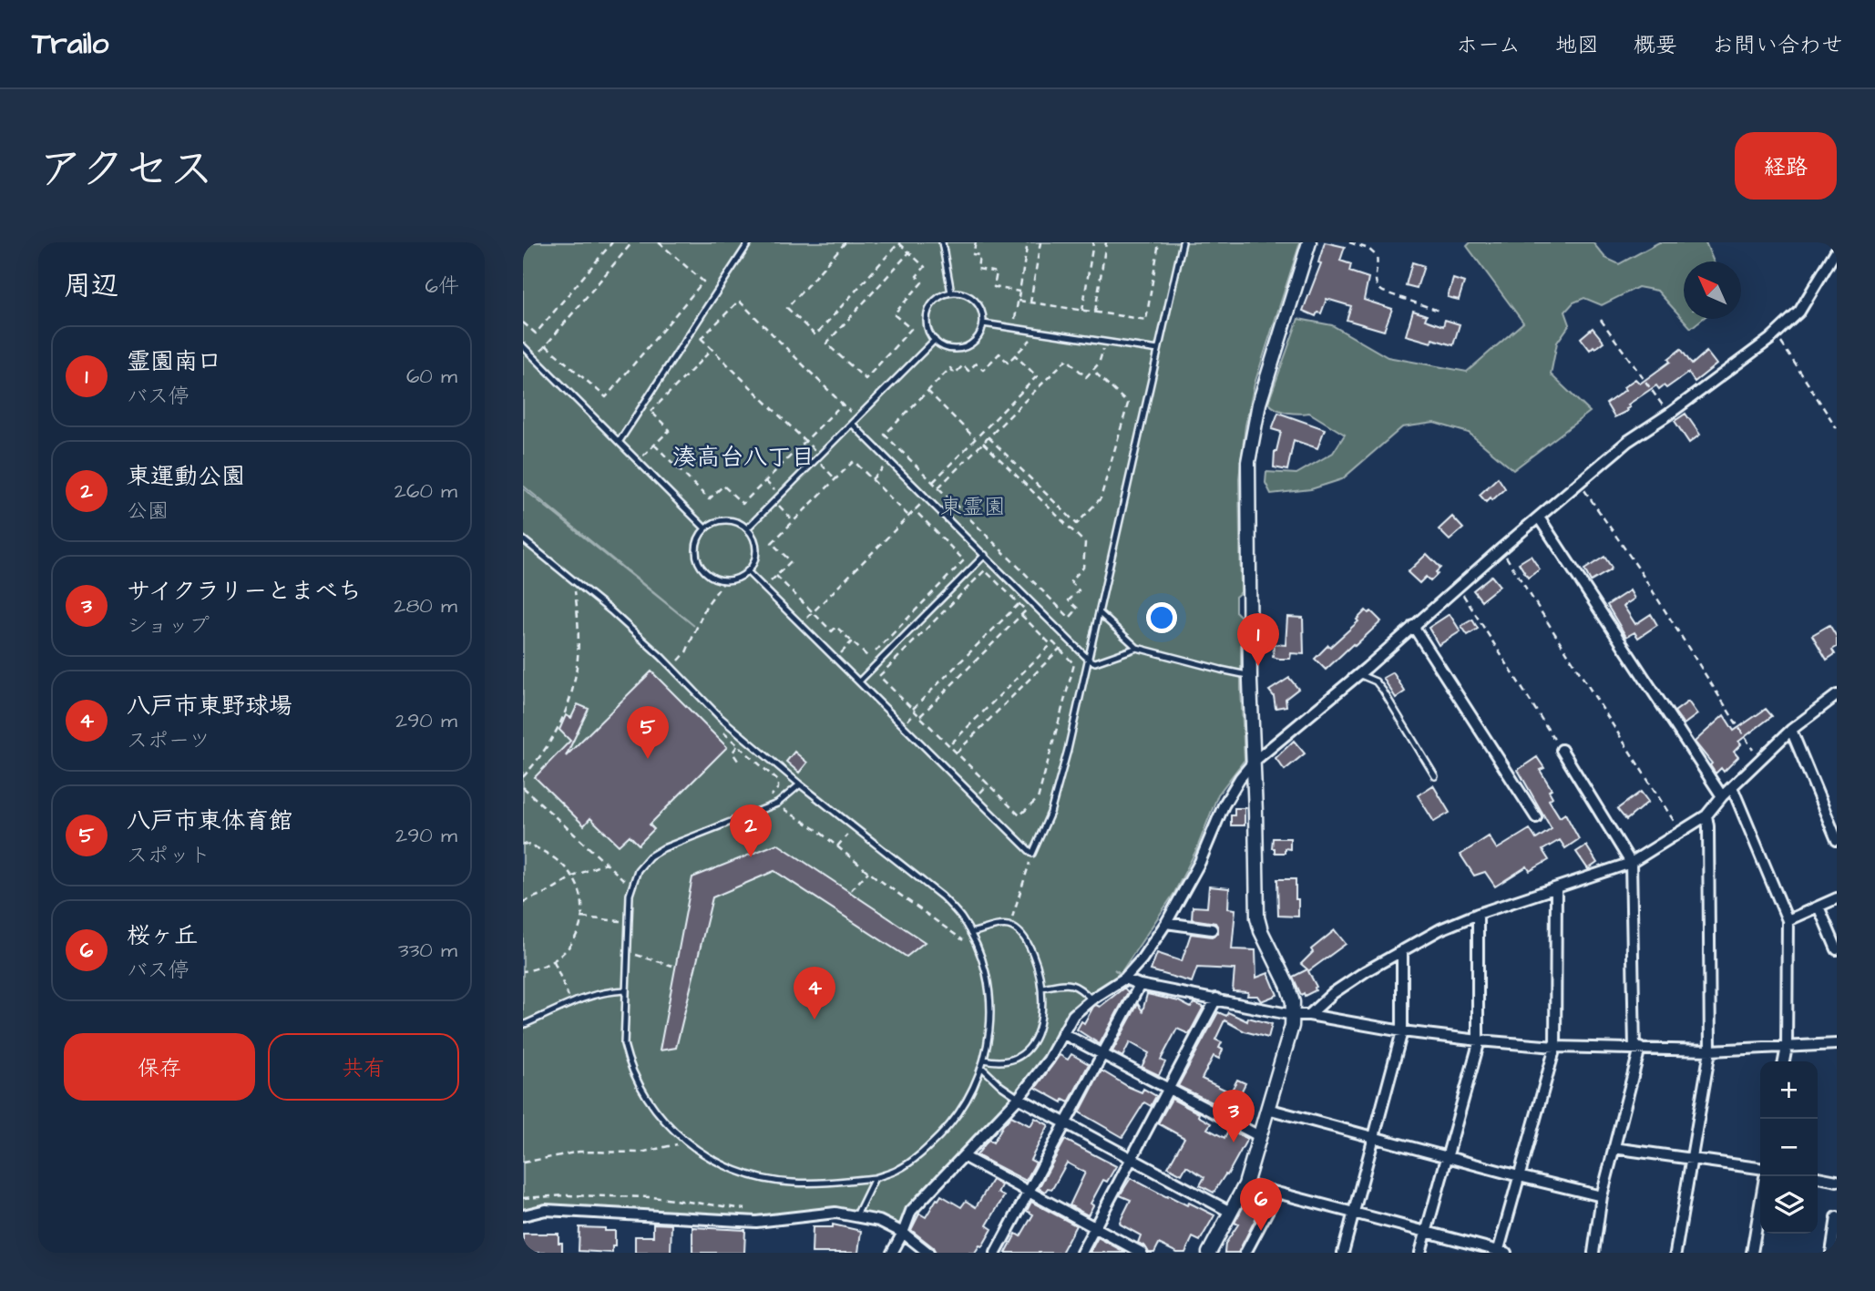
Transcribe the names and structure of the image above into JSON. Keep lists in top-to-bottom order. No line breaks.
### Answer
{"districts":["湊高台八丁目"],"parks":["東霊園"],"north":"top left","page":{"header":"Trailo","nav":["ホーム","地図","概要","お問い合わせ"],"title":"アクセス","buttons":["経路",["保存","共有"]],"heading":["周辺","6件"],"list":[{"mark":"1","name":"霊園南口","note":"バス停","value":"60 m"},{"mark":"2","name":"東運動公園","note":"公園","value":"260 m"},{"mark":"3","name":"サイクラリーとまべち","note":"ショップ","value":"280 m"},{"mark":"4","name":"八戸市東野球場","note":"スポーツ","value":"290 m"},{"mark":"5","name":"八戸市東体育館","note":"スポット","value":"290 m"},{"mark":"6","name":"桜ヶ丘","note":"バス停","value":"330 m"}],"pins":["1","5","2","4","3","6"],"map_buttons":["+","−"]}}
